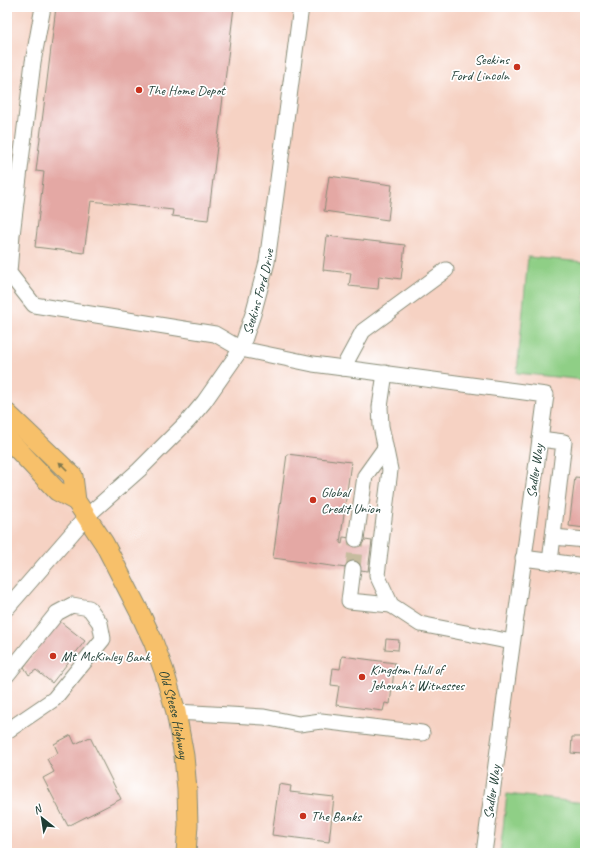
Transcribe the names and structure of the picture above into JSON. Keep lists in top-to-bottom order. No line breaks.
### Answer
{"streets":{"main road":["Old Steese Highway"],"street":["Seekins Ford Drive","Sadler Way"]},"crossings":[["Seekins Ford Drive","Sadler Way"],["Seekins Ford Drive","Old Steese Highway"]],"places":["Seekins Ford Lincoln","The Home Depot","Global Credit Union","Mt McKinley Bank","Kingdom Hall of Jehovah's Witnesses","The Banks"],"north":"top left"}
